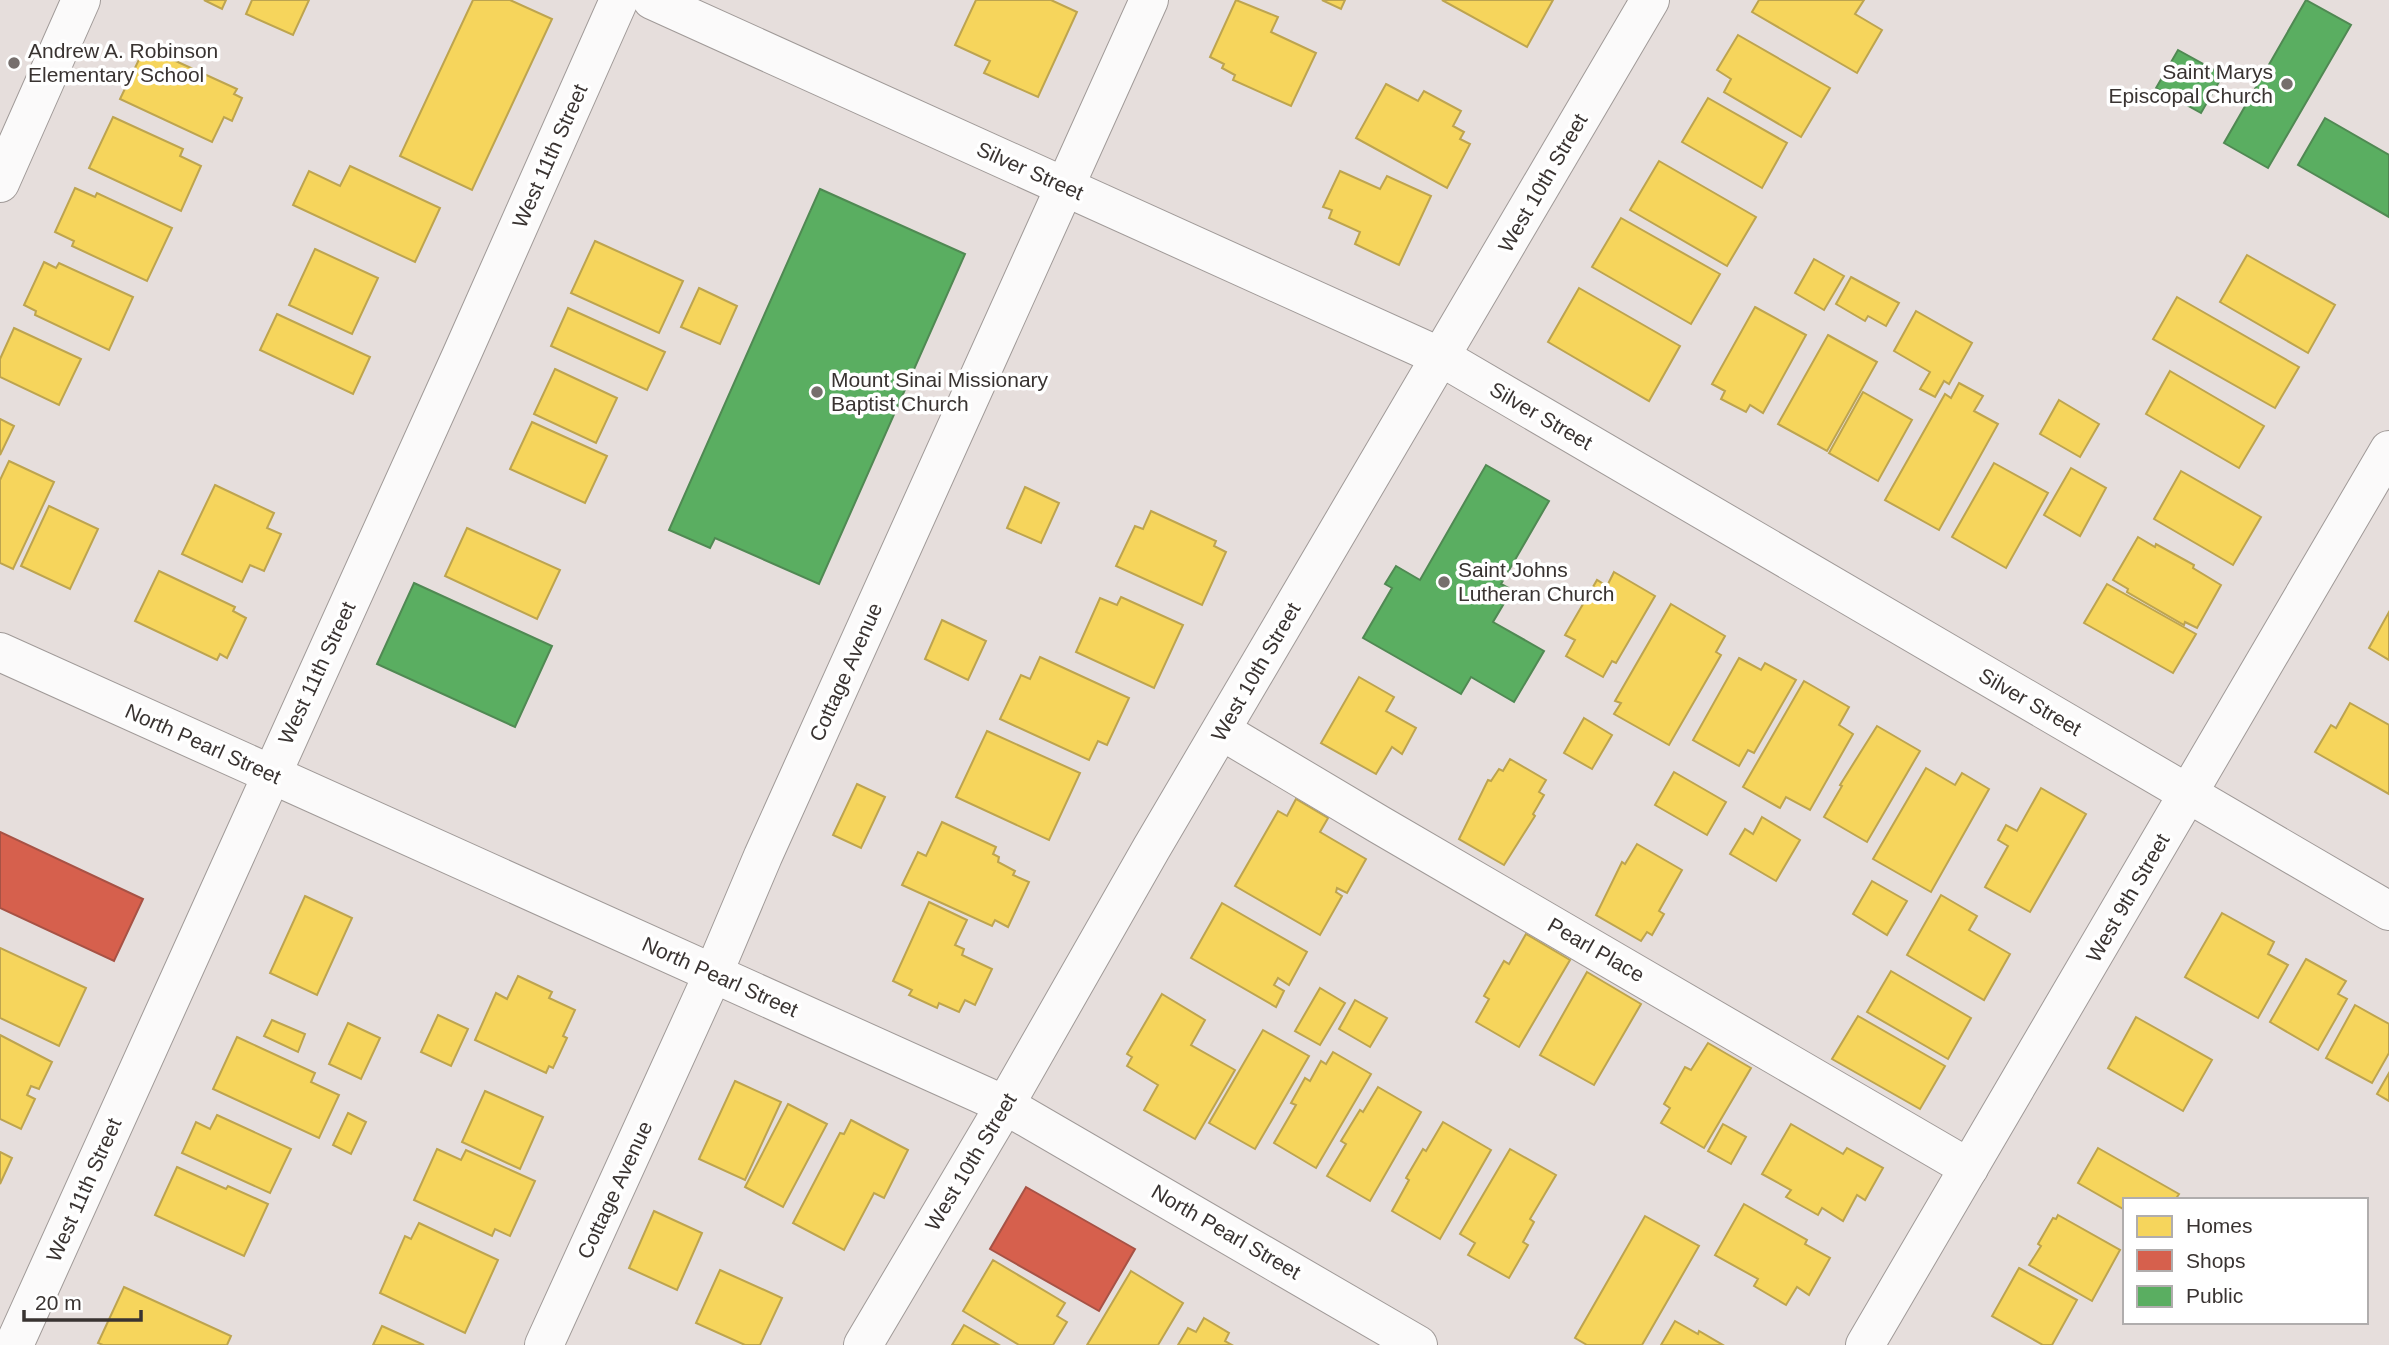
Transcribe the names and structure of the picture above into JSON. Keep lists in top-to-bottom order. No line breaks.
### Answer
{"streets":{"street":["West 11th Street","Silver Street","West 10th Street","Cottage Avenue","North Pearl Street","West 9th Street","Pearl Place"]},"crossings":[["West 11th Street","North Pearl Street"],["Silver Street","West 10th Street"],["Silver Street","Cottage Avenue"],["Silver Street","West 9th Street"],["West 10th Street","North Pearl Street"],["West 10th Street","Pearl Place"],["Cottage Avenue","North Pearl Street"],["West 9th Street","Pearl Place"]],"places":["Andrew A. Robinson Elementary School","Saint Marys Episcopal Church","Mount Sinai Missionary Baptist Church","Saint Johns Lutheran Church"],"legend":["Homes","Shops","Public"],"scale_bar":"20 m"}
